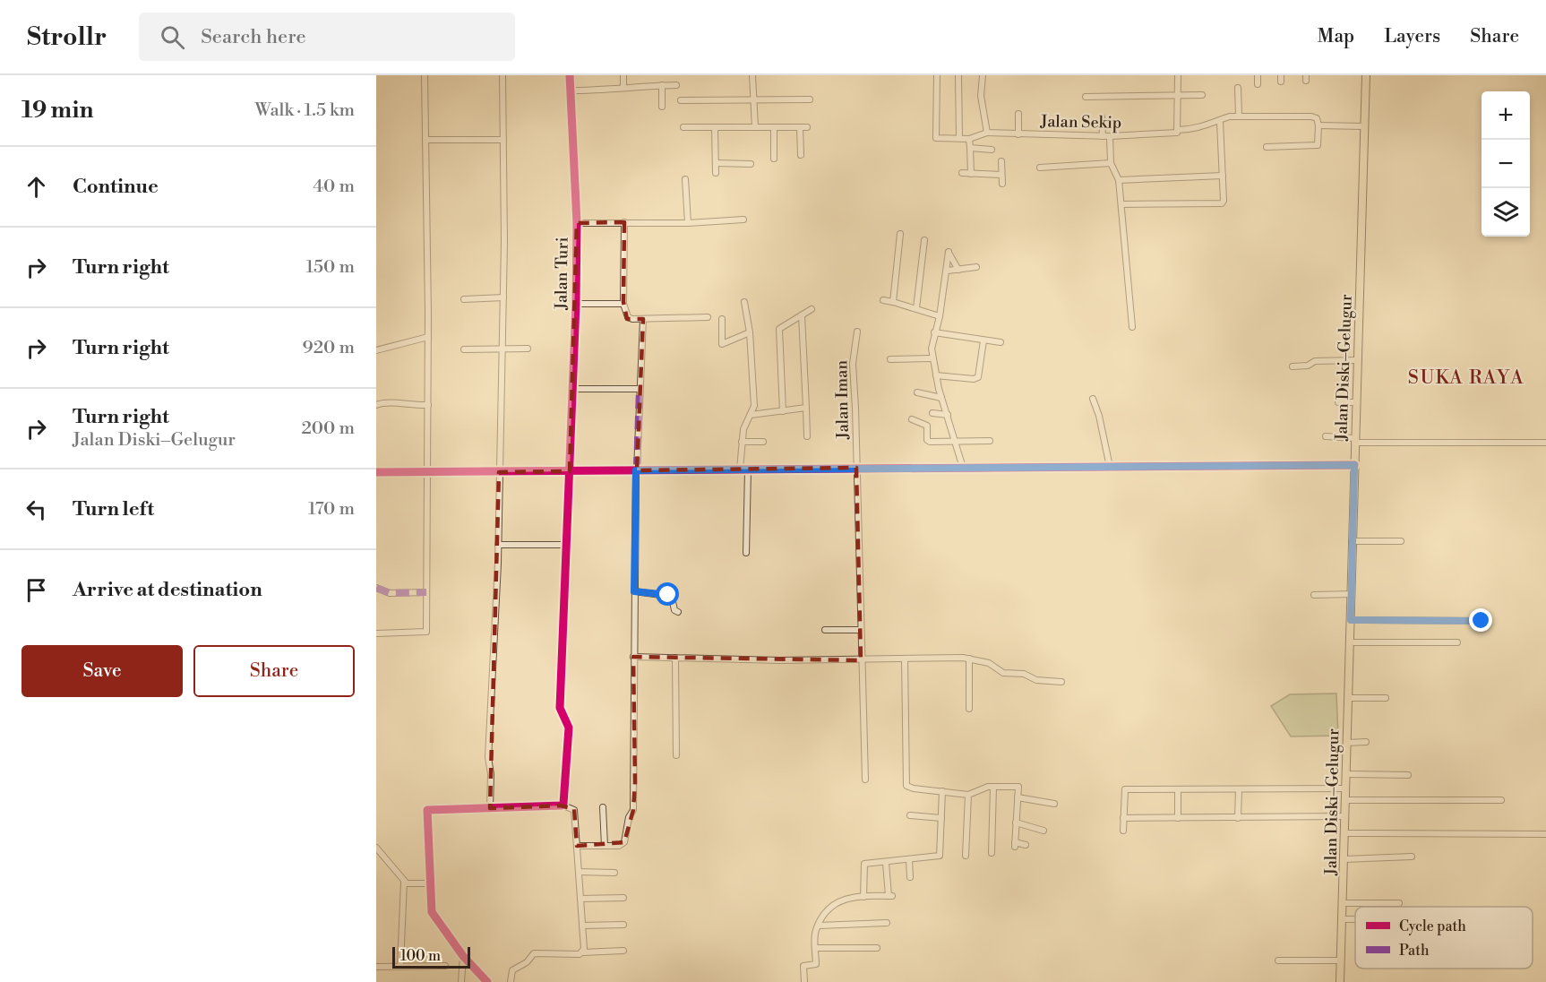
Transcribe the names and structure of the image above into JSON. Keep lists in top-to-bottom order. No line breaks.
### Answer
{"streets":{"main road":["Jalan Diski–Gelugur"],"street":["Jalan Sekip","Jalan Turi","Jalan Iman"]},"districts":["SUKA RAYA"],"legend":["Cycle path","Path"],"scale_bar":"100 m","page":{"header":"Strollr","search":"Search here","nav":["Map","Layers","Share"],"heading":["19 min","Walk · 1.5 km"],"map_buttons":["+","−"],"list":[["Continue","40 m"],["Turn right","150 m"],["Turn right","920 m"],["Turn right","Jalan Diski–Gelugur","200 m"],["Turn left","170 m"],"Arrive at destination"],"buttons":["Save","Share"],"scale":"100 m"}}
